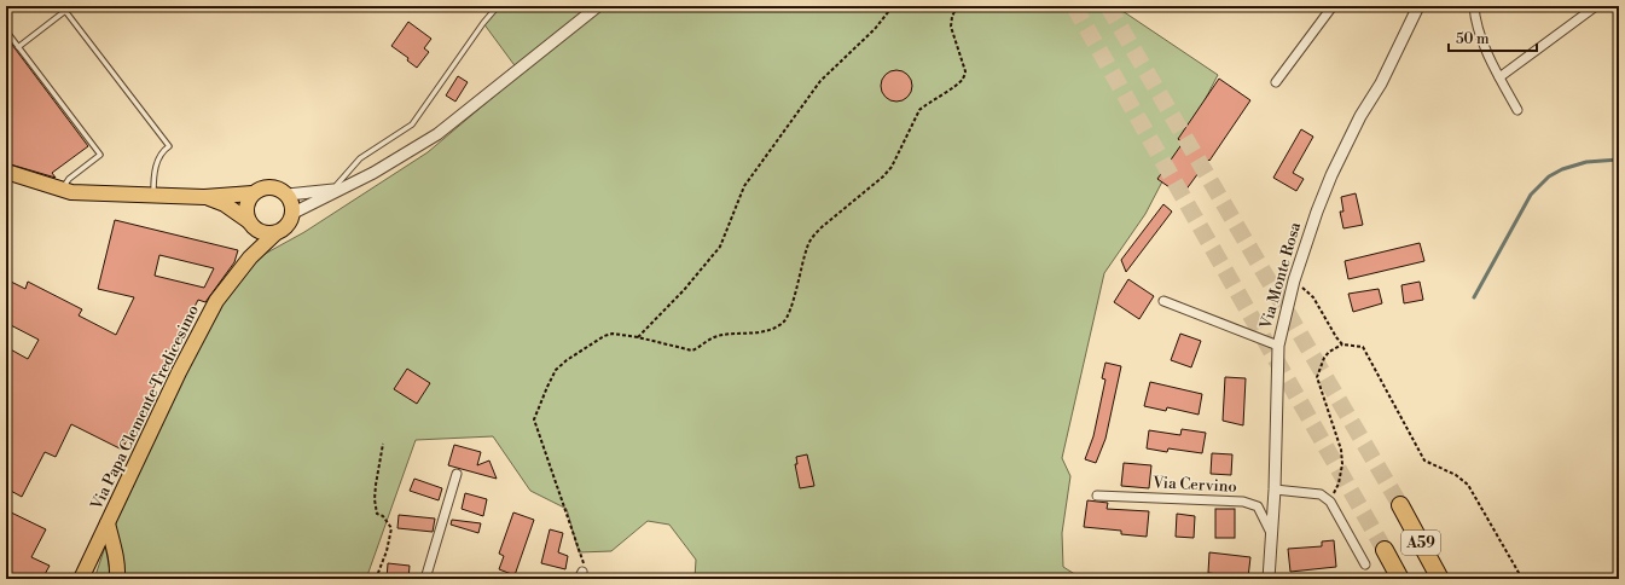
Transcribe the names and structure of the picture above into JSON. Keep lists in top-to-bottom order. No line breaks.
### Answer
{"streets":{"highway":["A59"],"main road":["Via Papa Clemente Tredicesimo"],"street":["Via Monte Rosa","Via Cervino"]},"crossings":[["Via Monte Rosa","Via Cervino"]],"scale_bar":"50 m"}
